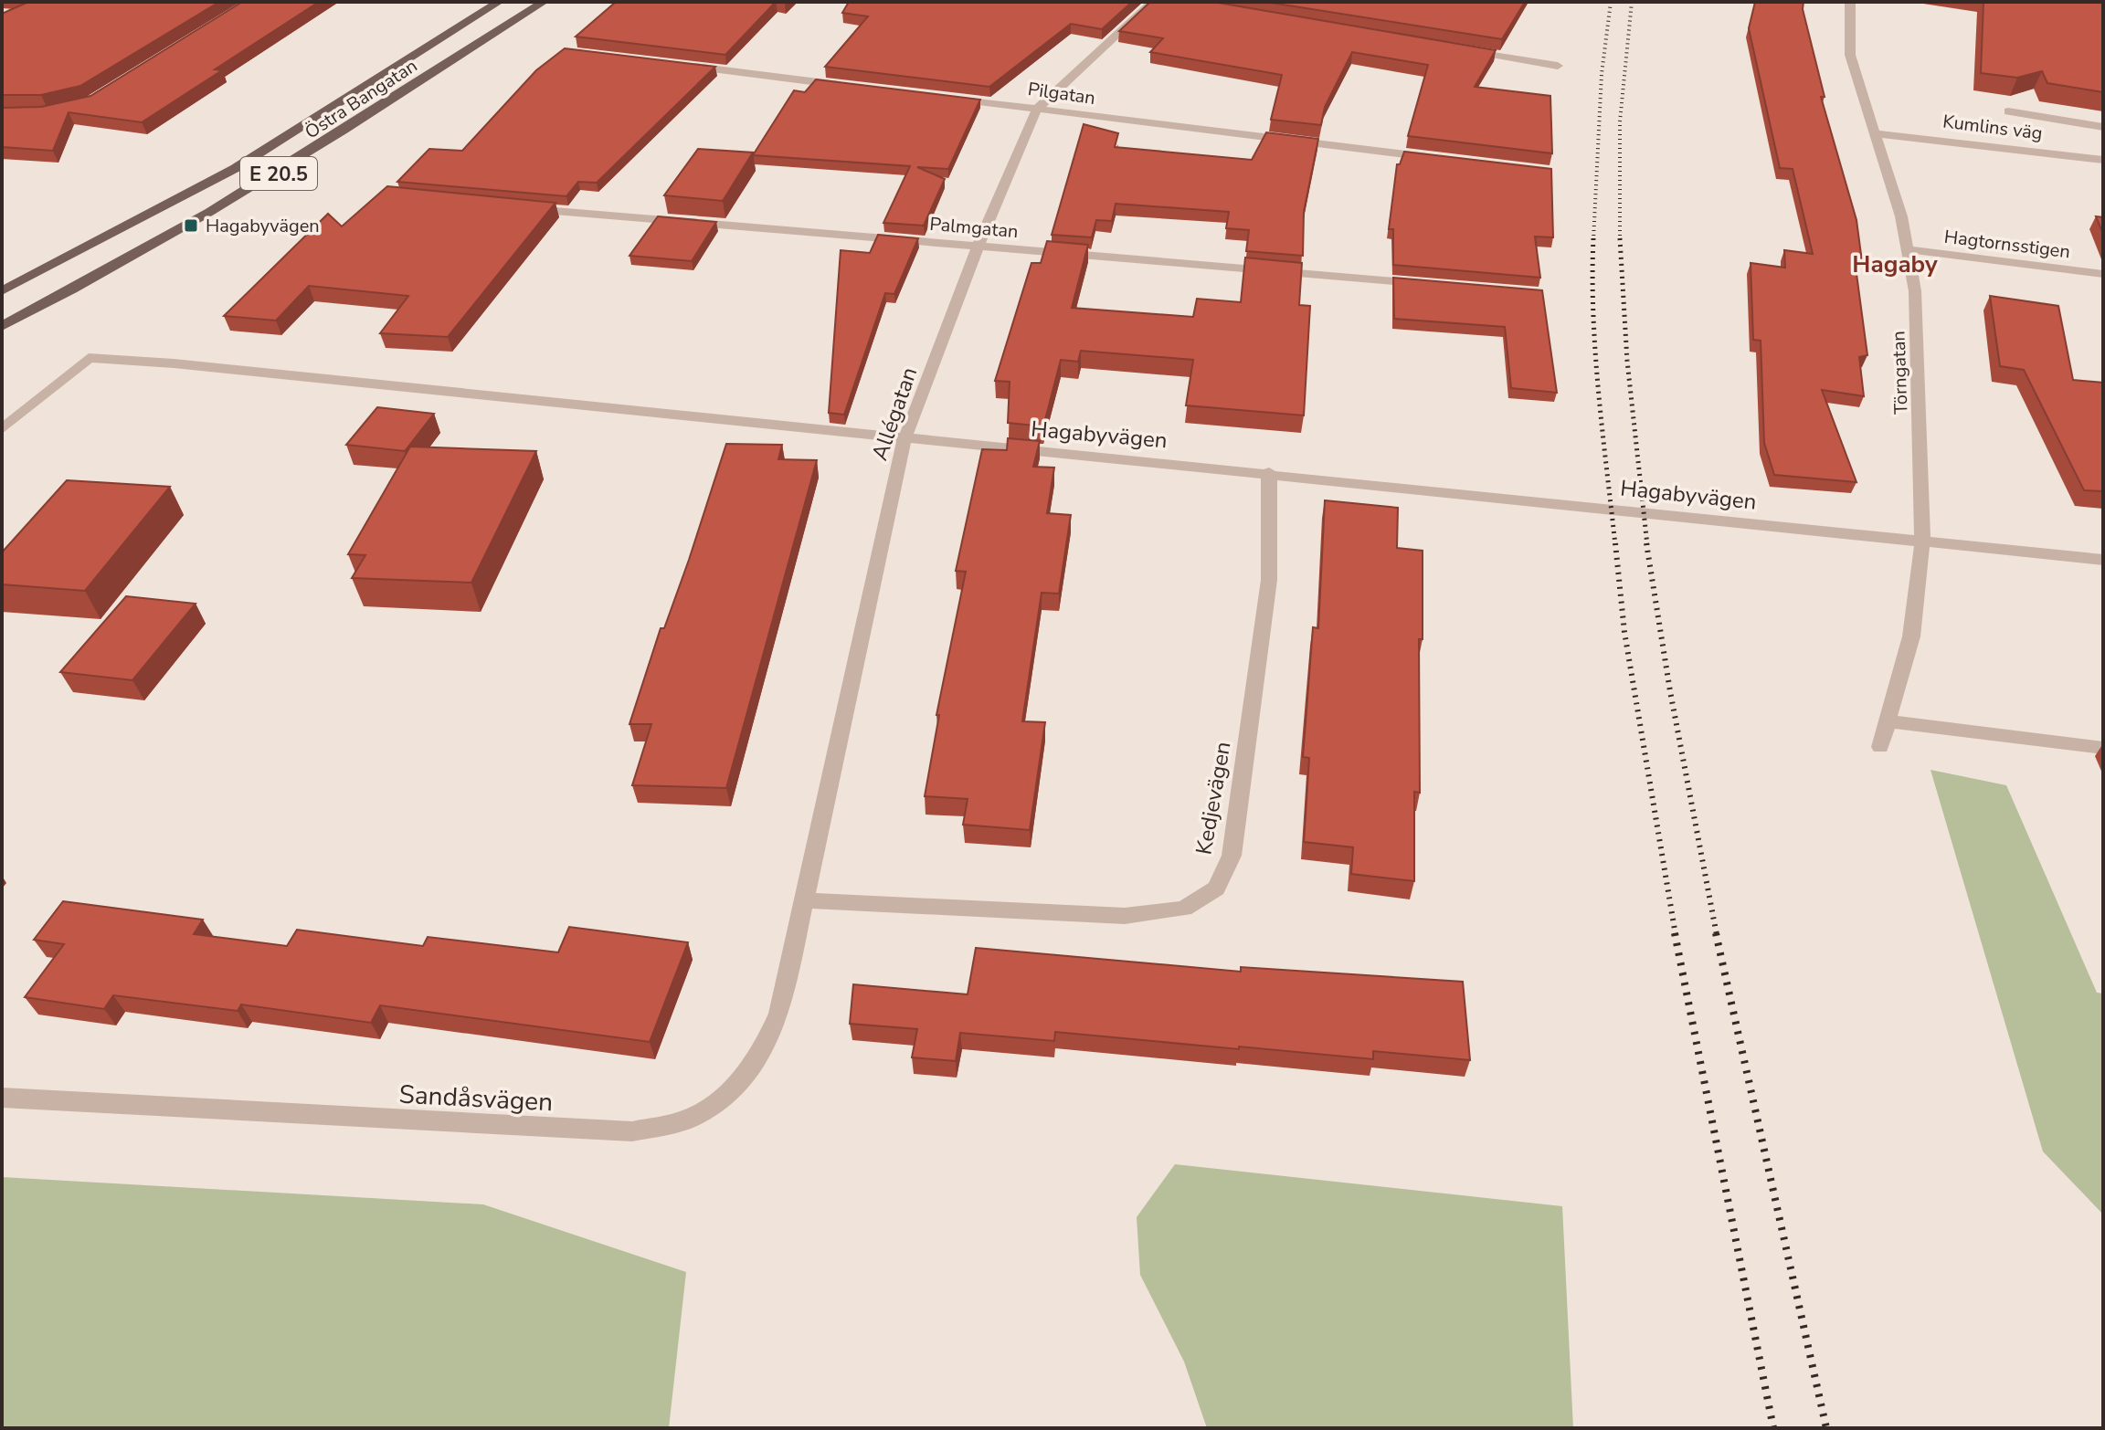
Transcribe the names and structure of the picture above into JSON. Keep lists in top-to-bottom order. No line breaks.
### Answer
{"streets":{"main road":["Östra Bangatan","E 20.5"],"street":["Pilgatan","Kumlins väg","Palmgatan","Hagtornsstigen","Törngatan","Allégatan","Hagabyvägen","Kedjevägen","Sandåsvägen"]},"crossings":[["Pilgatan","Allégatan"],["Kumlins väg","Törngatan"],["Palmgatan","Allégatan"],["Hagtornsstigen","Törngatan"],["Törngatan","Hagabyvägen"],["Allégatan","Hagabyvägen"],["Allégatan","Kedjevägen"],["Allégatan","Sandåsvägen"],["Hagabyvägen","Kedjevägen"],["Kedjevägen","Sandåsvägen"]],"districts":["Hagaby"],"places":{"transit":["Hagabyvägen"]}}
